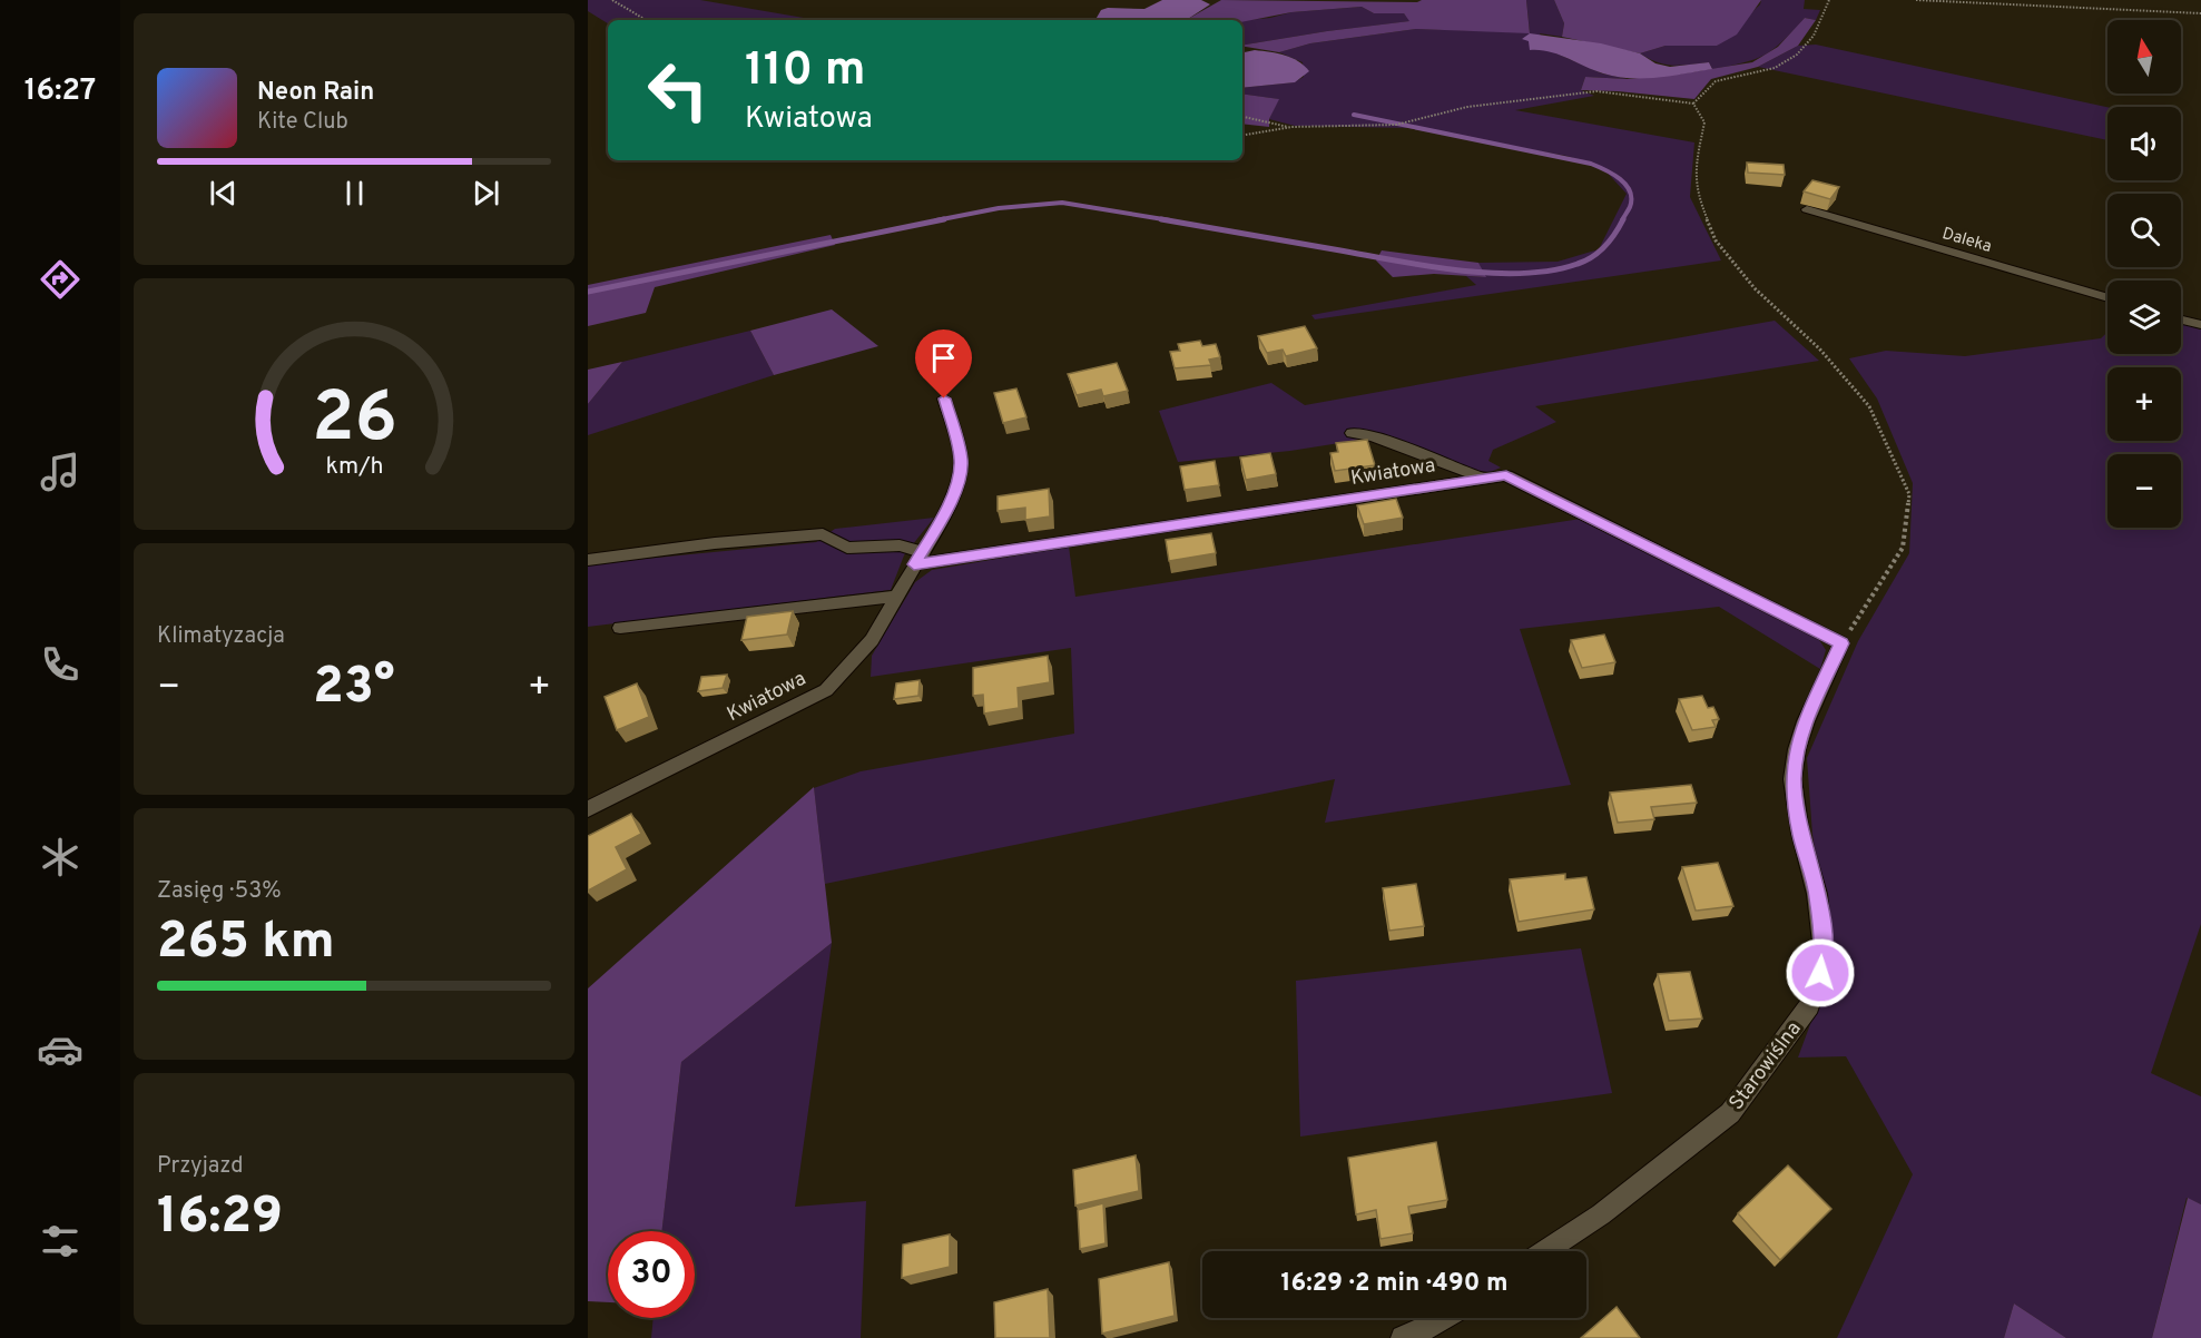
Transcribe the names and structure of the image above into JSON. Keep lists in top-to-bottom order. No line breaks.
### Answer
{"streets":{"street":["Daleka","Kwiatowa","Starowiślna"]},"crossings":[["Kwiatowa","Starowiślna"]],"north":"top","page":{"tabs":"16:27","map_buttons":["+","−"],"turn":["110 m","Kwiatowa"],"song":["Neon Rain","Kite Club"],"tile":["Klimatyzacja",["Zasięg · 53%","265 km"],["Przyjazd","16:29"]],"heat":["−","23°","+"],"limit":"30","trip":"16:29 · 2 min · 490 m","gauge":["26","km/h"]}}
